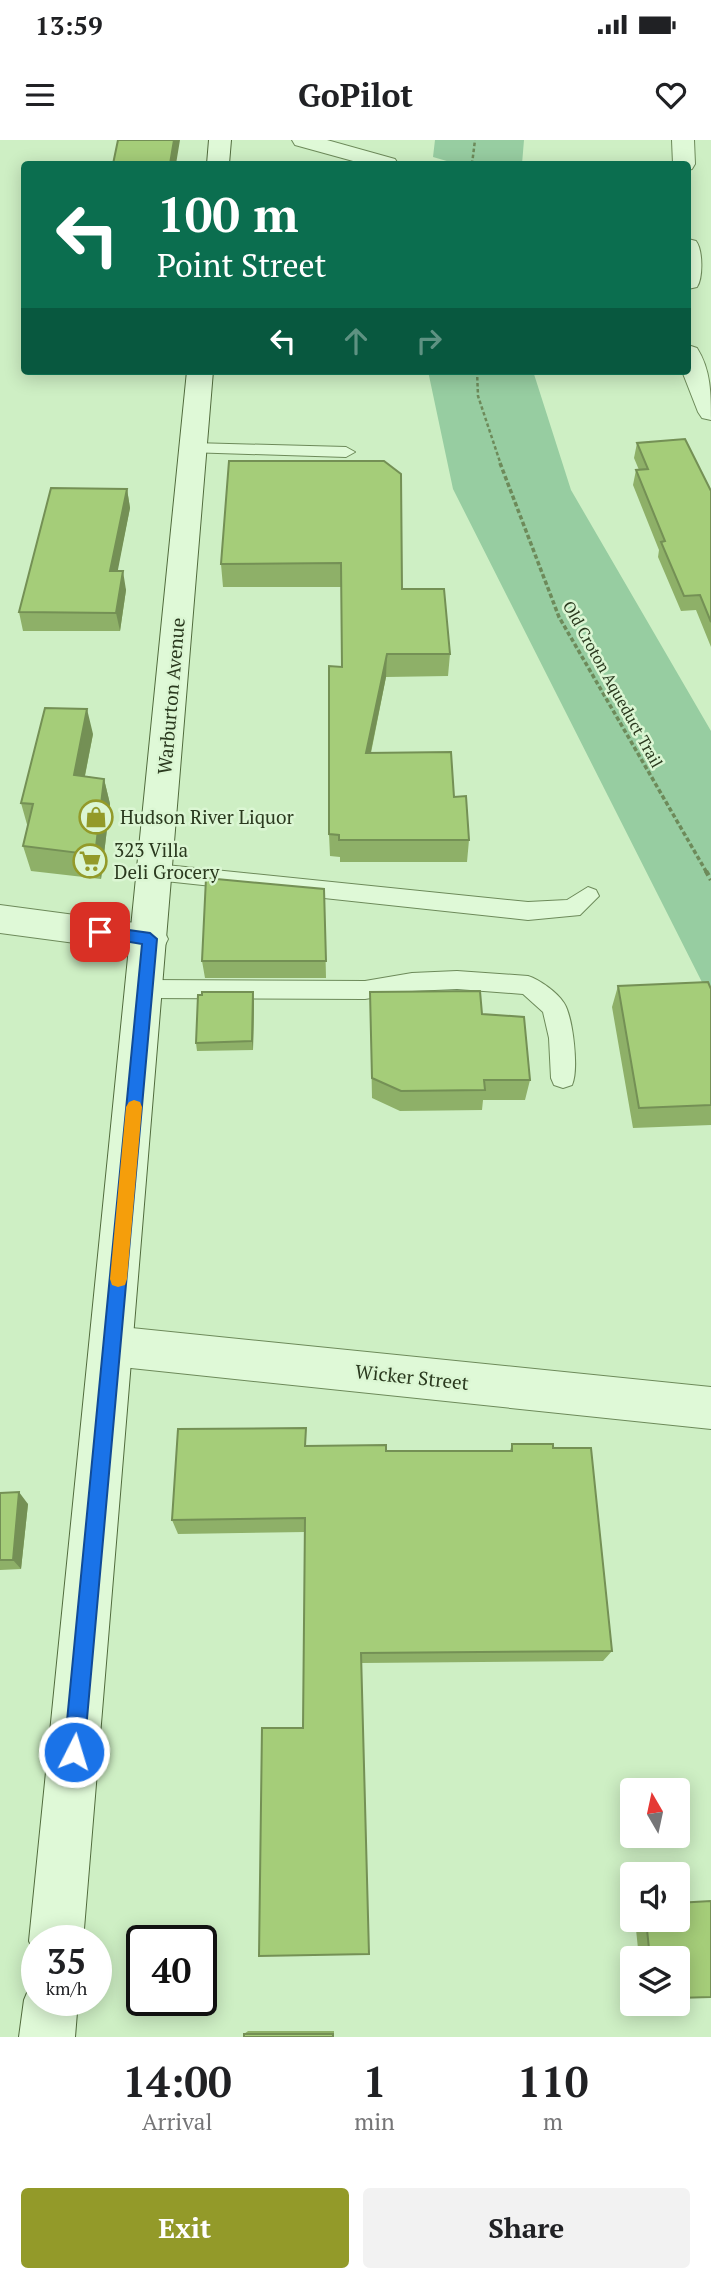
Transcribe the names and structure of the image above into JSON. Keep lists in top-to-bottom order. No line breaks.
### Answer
{"streets":{"street":["Warburton Avenue","Wicker Street"],"path":["Old Croton Aqueduct Trail"]},"crossings":[["Warburton Avenue","Wicker Street"]],"places":{"shop":["Hudson River Liquor"],"supermarket":["323 Villa Deli Grocery"]},"north":"top","page":{"status":"13:59","header":"GoPilot","turn":["100 m","Point Street"],"speed":"35 km/h","limit":"40","eta":["14:00","Arrival","1","min","110","m"],"buttons":["Exit","Share"]}}
